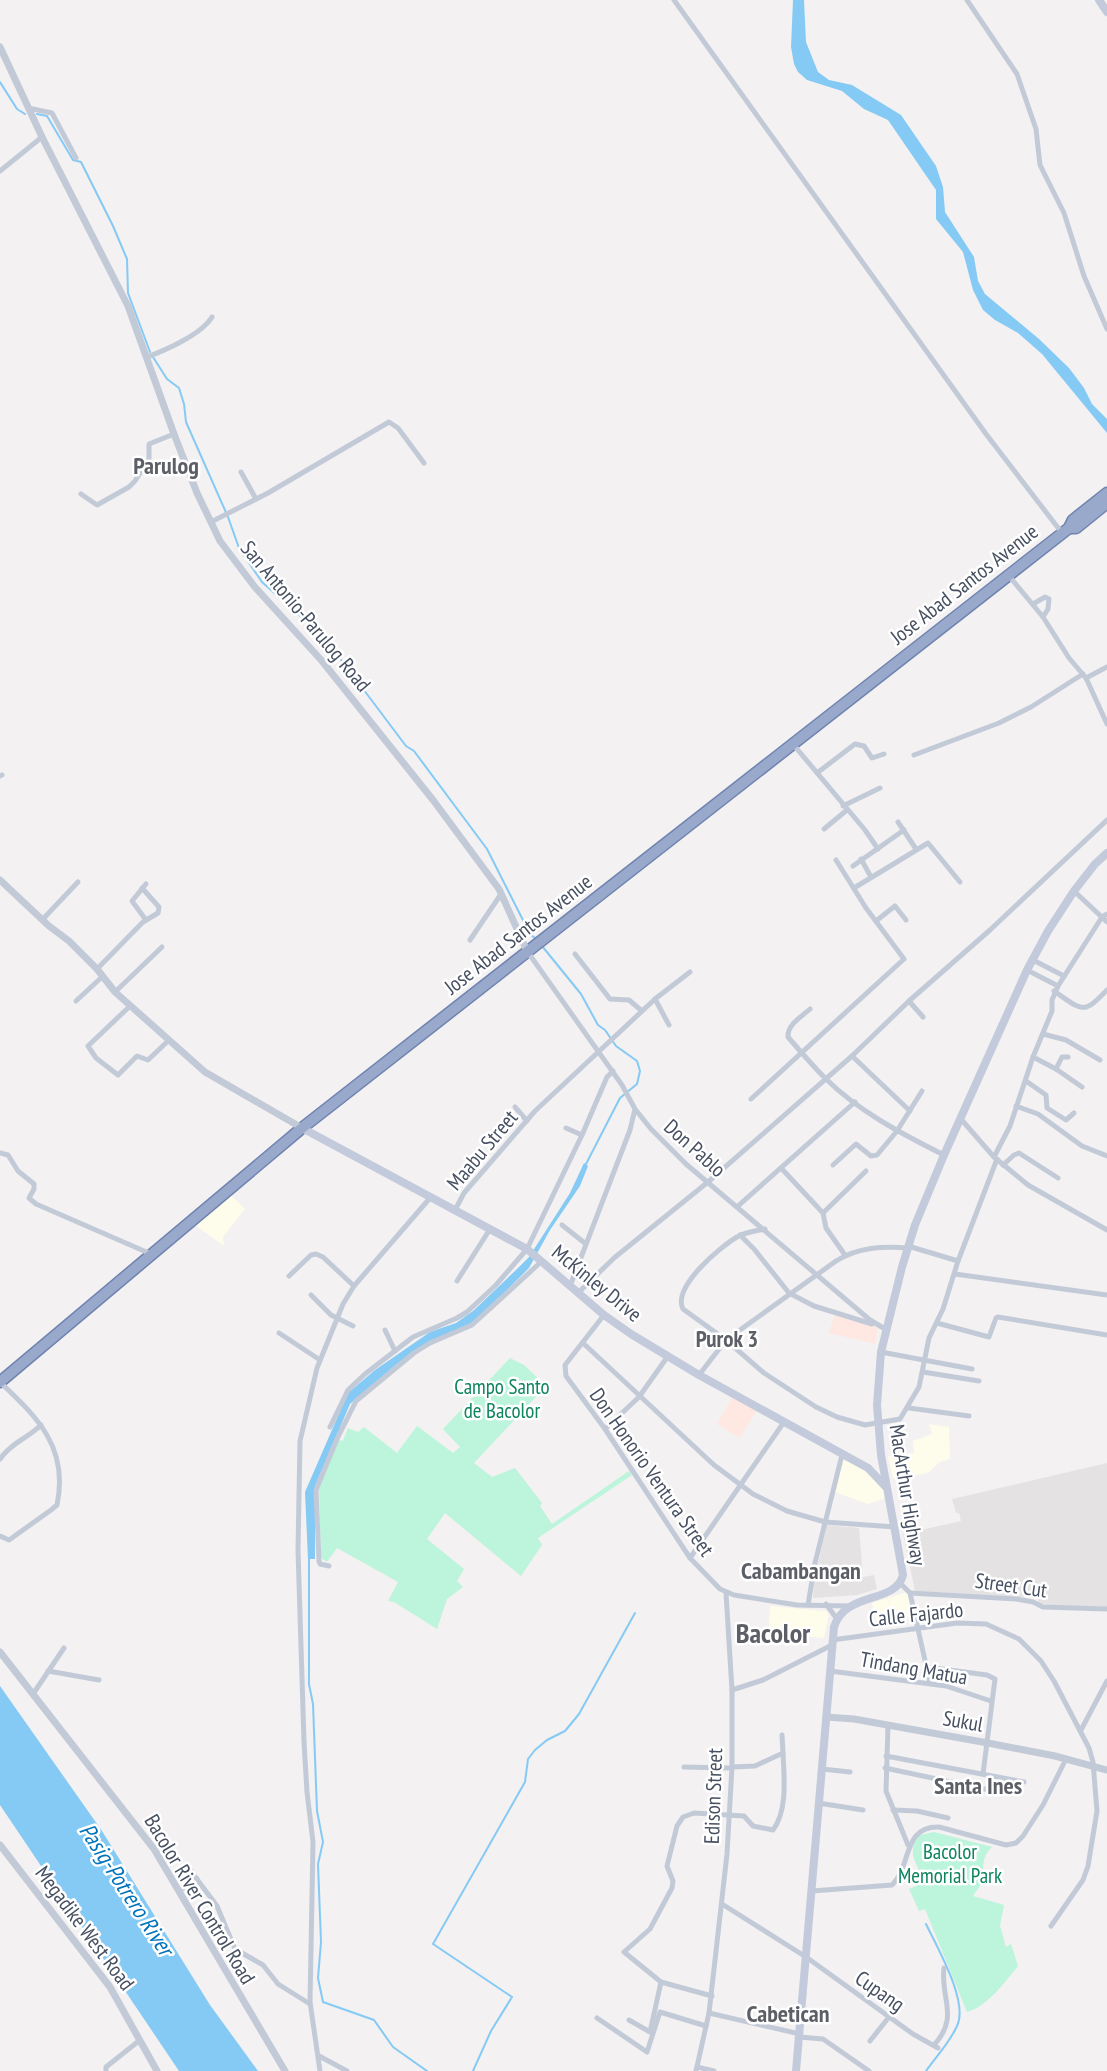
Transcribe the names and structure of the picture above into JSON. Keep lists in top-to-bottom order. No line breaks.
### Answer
{"streets":{"highway":["Jose Abad Santos Avenue"],"main road":["McKinley Drive","MacArthur Highway"],"street":["San Antonio-Parulog Road","Don Pablo","Maabu Street","Don Honorio Ventura Street","Street Cut","Calle Fajardo","Tindang Matua","Sukul","Edison Street","Bacolor River Control Road","Megadike West Road","Cupang"]},"crossings":[["Jose Abad Santos Avenue","San Antonio-Parulog Road"],["Jose Abad Santos Avenue","Don Pablo"],["Jose Abad Santos Avenue","McKinley Drive"],["San Antonio-Parulog Road","Don Pablo"],["Don Pablo","Maabu Street"],["Don Pablo","MacArthur Highway"],["Maabu Street","McKinley Drive"],["McKinley Drive","Don Honorio Ventura Street"],["McKinley Drive","MacArthur Highway"],["Don Honorio Ventura Street","Edison Street"],["Calle Fajardo","Sukul"],["Edison Street","Cupang"]],"districts":["Parulog","Purok 3","Cabambangan","Bacolor","Santa Ines","Cabetican"],"water":["Pasig-Potrero River"],"parks":["Campo Santo de Bacolor","Bacolor Memorial Park"]}
